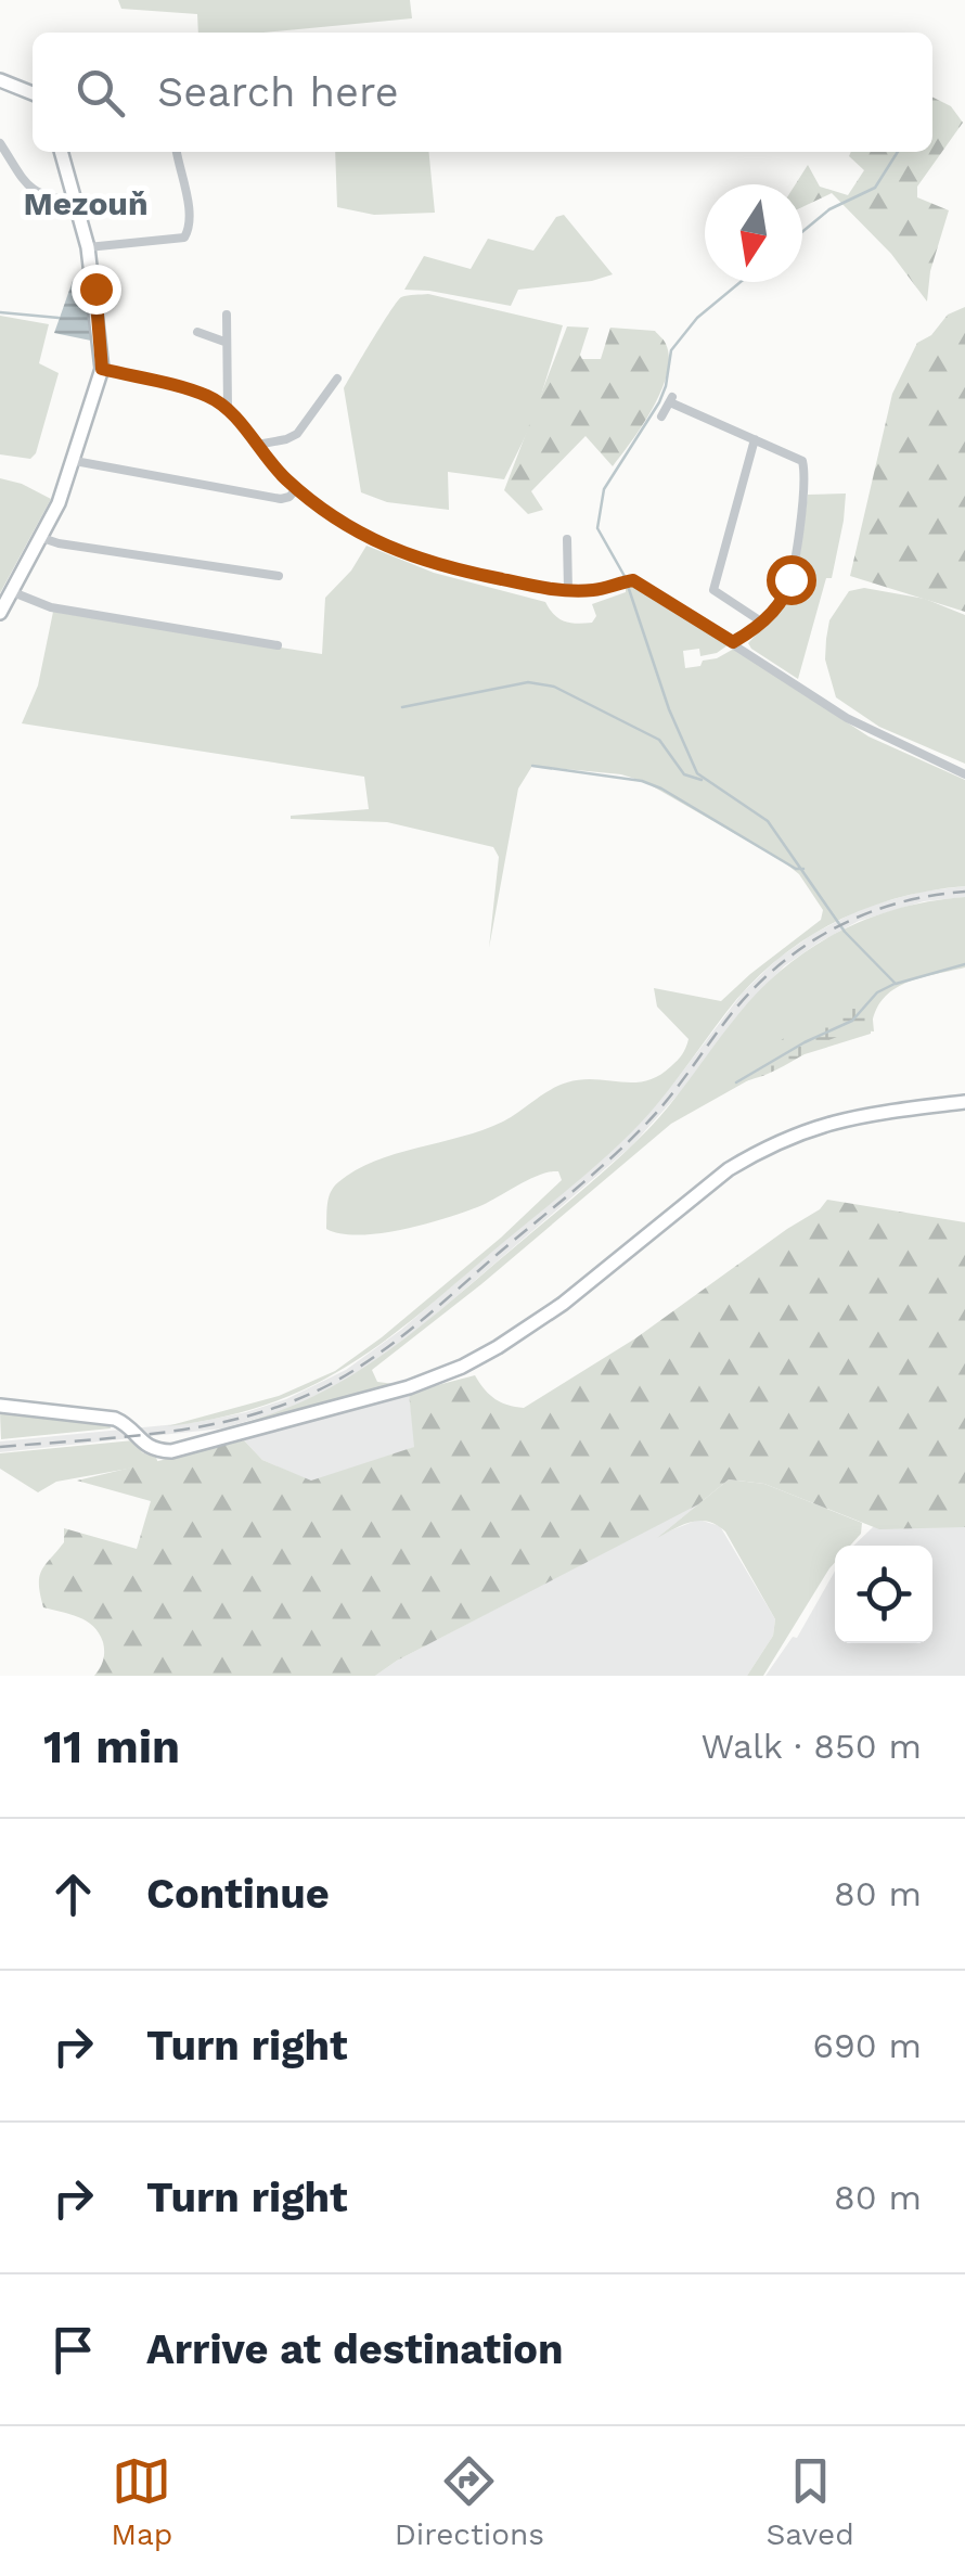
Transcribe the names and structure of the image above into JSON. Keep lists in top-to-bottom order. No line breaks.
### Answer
{"districts":["Mezouň"],"north":"bottom","page":{"search":"Search here","heading":["11 min","Walk · 850 m"],"list":[["Continue","80 m"],["Turn right","690 m"],["Turn right","80 m"],"Arrive at destination"],"nav":["Map","Directions","Saved"]}}
